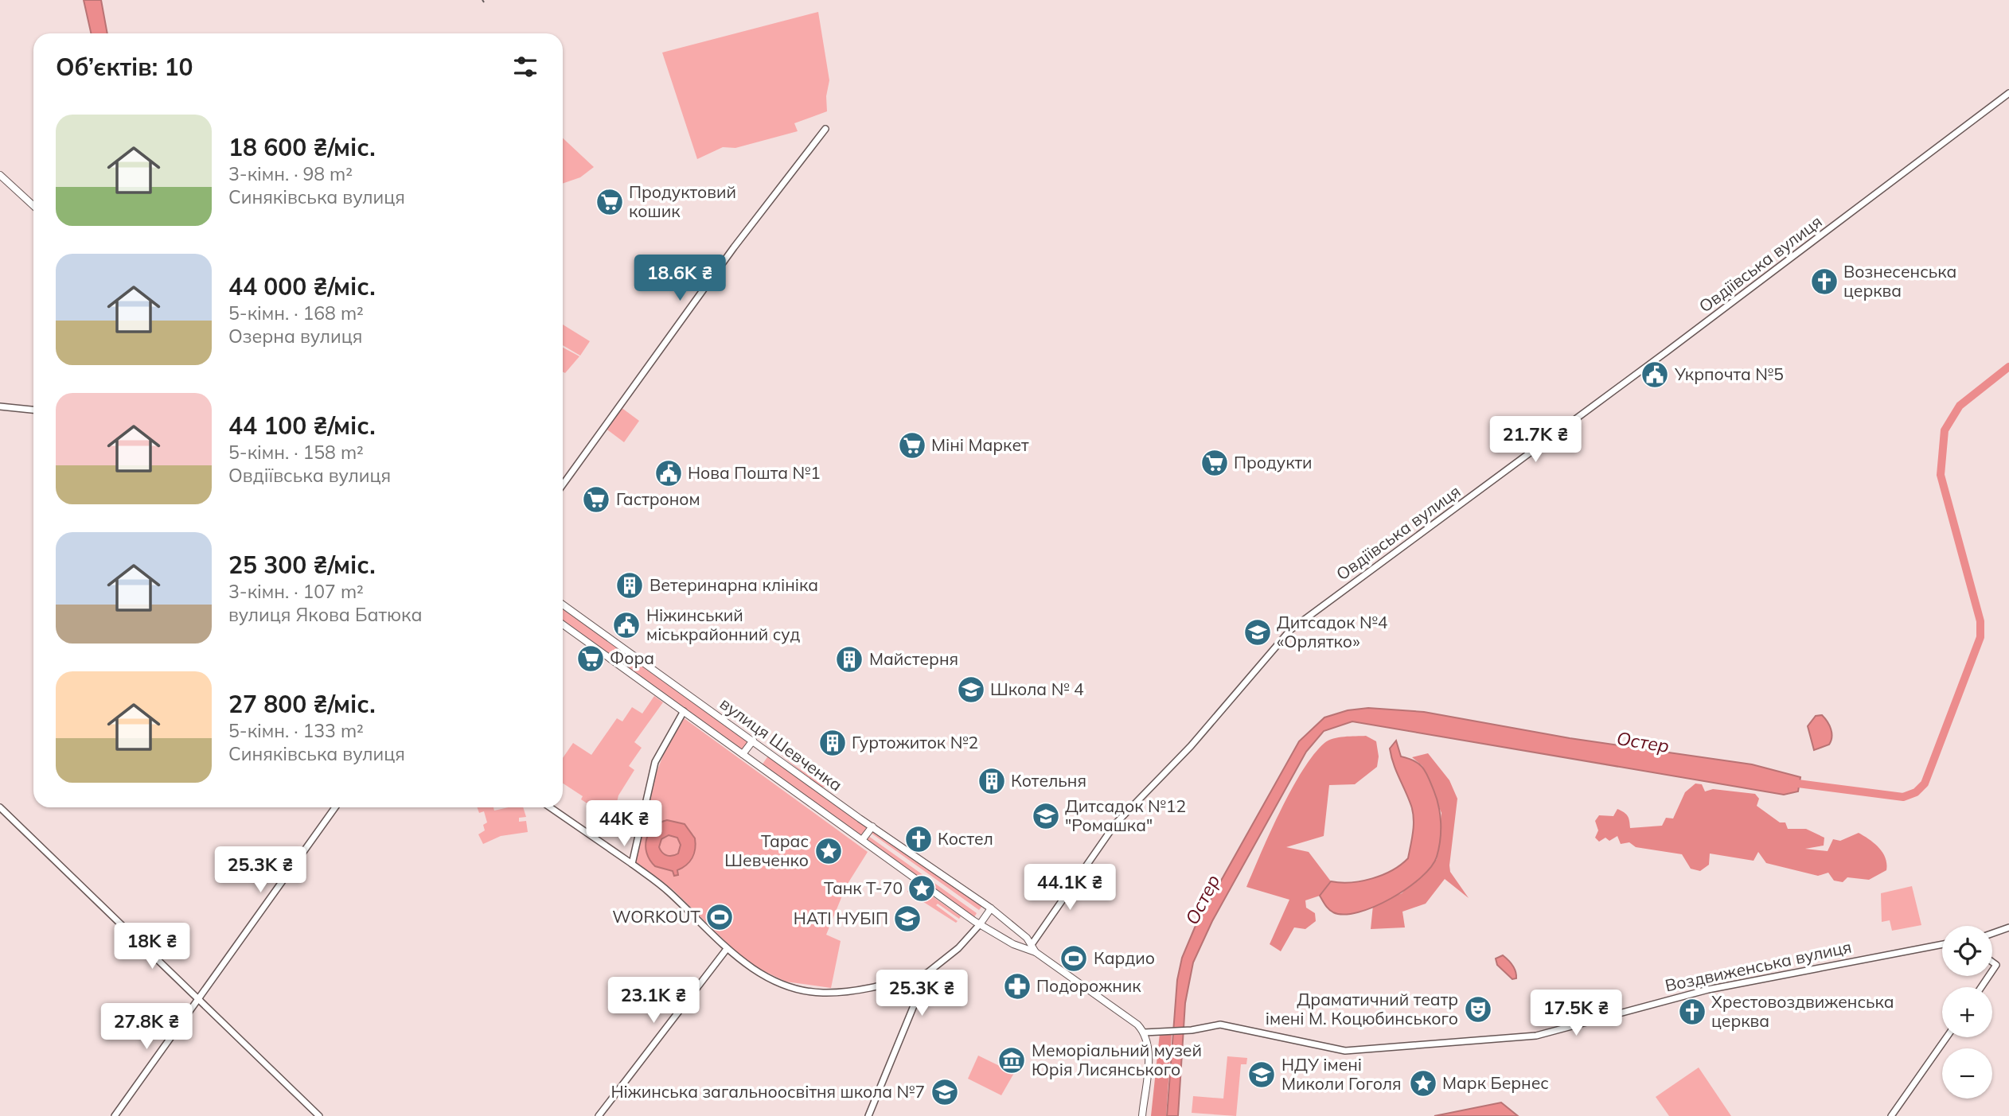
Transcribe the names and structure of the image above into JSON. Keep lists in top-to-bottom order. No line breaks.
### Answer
{"streets":{"main road":["вулиця Шевченка"],"street":["Овдіївська вулиця","Воздвиженська вулиця"]},"crossings":[["Овдіївська вулиця","вулиця Шевченка"]],"water":["Остер"],"places":{"supermarket":["Продуктовий кошик","Міні Маркет","Продукти","Гастроном","Фора"],"church":["Вознесенська церква","Костел","Хрестовоздвиженська церква"],"public building":["Укрпочта №5","Нова Пошта №1","Ніжинський міськрайонний суд"],"building":["Ветеринарна клініка","Майстерня","Гуртожиток №2","Котельня"],"school or university":["Дитсадок №4 «Орлятко»","Школа № 4","Дитсадок №12 \"Ромашка\"","НАТІ НУБІП","НДУ імені Миколи Гоголя","Ніжинська загальноосвітня школа №7"],"place":["Тарас Шевченко","Танк Т-70","Марк Бернес"],"sports":["WORKOUT","Кардио"],"pharmacy":["Подорожник"],"theatre":["Драматичний театр імені М. Коцюбинського"],"museum":["Меморіальний музей Юрія Лисянського"]},"page":{"heading":"Об’єктів: 10","list":[{"name":"18 600 ₴/міс.","note":"3-кімн. · 98 m² · Синяківська вулиця"},{"name":"44 000 ₴/міс.","note":"5-кімн. · 168 m² · Озерна вулиця"},{"name":"44 100 ₴/міс.","note":"5-кімн. · 158 m² · Овдіївська вулиця"},{"name":"25 300 ₴/міс.","note":"3-кімн. · 107 m² · вулиця Якова Батюка"},{"name":"27 800 ₴/міс.","note":"5-кімн. · 133 m² · Синяківська вулиця"}],"price":["18.6K ₴","21.7K ₴","44K ₴","25.3K ₴","44.1K ₴","18K ₴","25.3K ₴","23.1K ₴","17.5K ₴","27.8K ₴"],"map_buttons":["+","−"]}}
